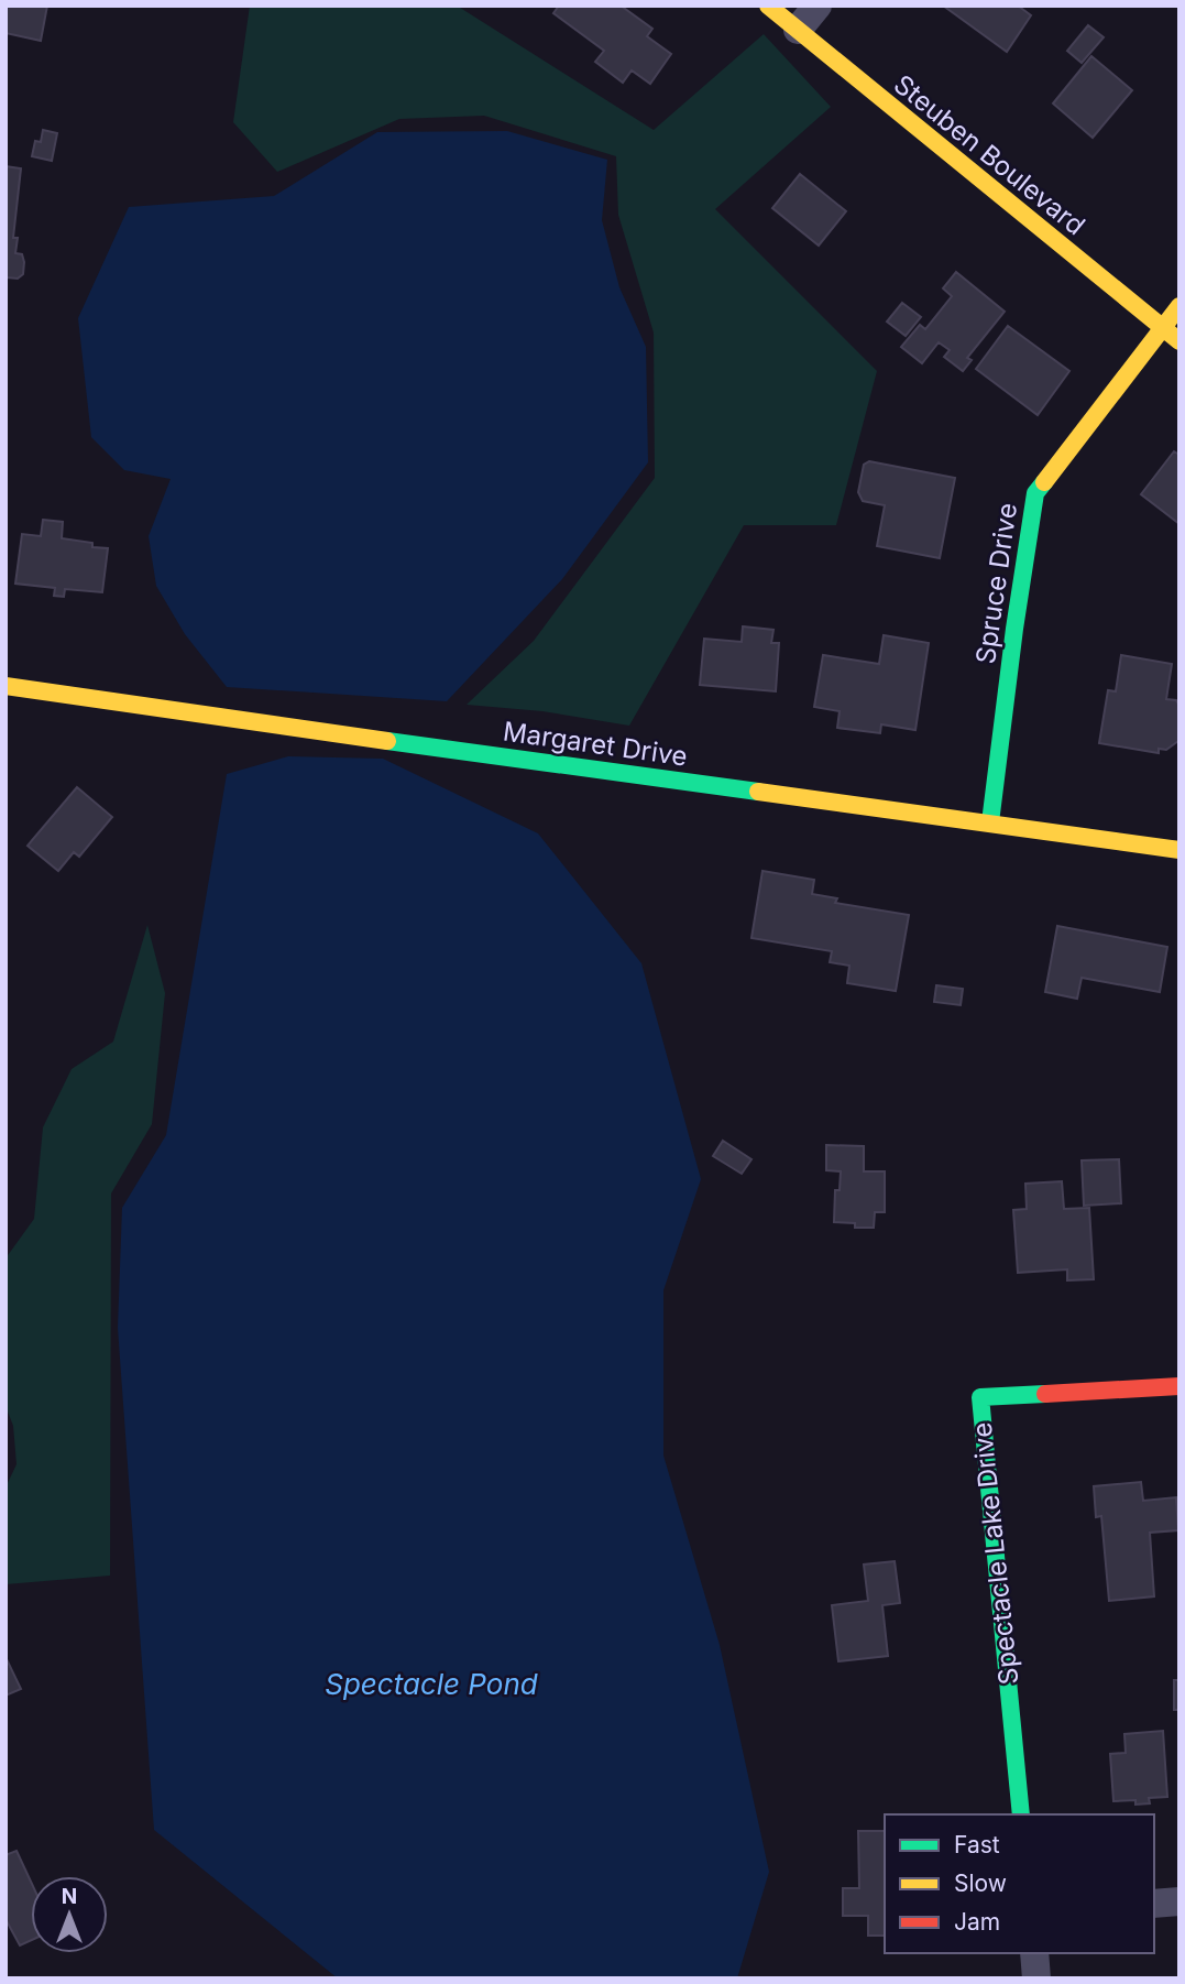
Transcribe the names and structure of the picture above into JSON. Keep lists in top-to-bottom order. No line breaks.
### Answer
{"streets":{"street":["Steuben Boulevard","Spruce Drive","Margaret Drive","Spectacle Lake Drive"]},"crossings":[["Steuben Boulevard","Spruce Drive"],["Spruce Drive","Margaret Drive"]],"water":["Spectacle Pond"],"legend":["Fast","Slow","Jam"],"north":"top"}
